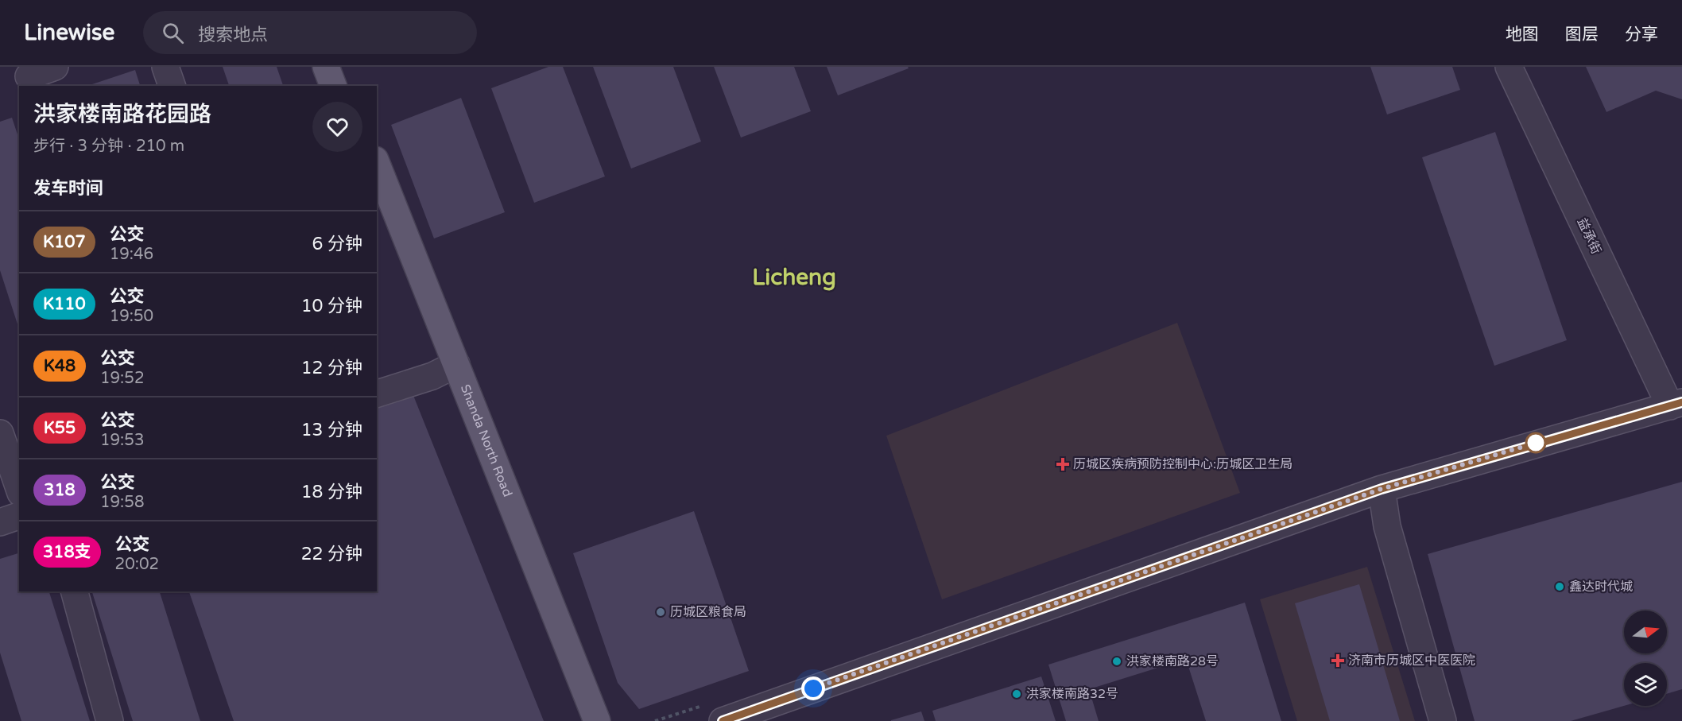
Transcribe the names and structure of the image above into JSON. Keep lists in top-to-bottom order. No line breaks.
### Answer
{"streets":{"main road":["Shanda North Road"],"street":["益承街"]},"districts":["Licheng"],"places":{"health":["历城区疾病预防控制中心:历城区卫生局","济南市历城区中医医院"],"other":["鑫达时代城","历城区粮食局","洪家楼南路28号","洪家楼南路32号"]},"lines":["bus line K107"],"north":"right","page":{"header":"Linewise","search":"搜索地点","nav":["地图","图层","分享"],"heading":[["洪家楼南路花园路","步行 · 3 分钟 · 210 m"],"发车时间"],"list":[{"mark":"K107","name":"公交","note":"19:46","value":"6 分钟"},{"mark":"K110","name":"公交","note":"19:50","value":"10 分钟"},{"mark":"K48","name":"公交","note":"19:52","value":"12 分钟"},{"mark":"K55","name":"公交","note":"19:53","value":"13 分钟"},{"mark":"318","name":"公交","note":"19:58","value":"18 分钟"},{"mark":"318支","name":"公交","note":"20:02","value":"22 分钟"}]}}
